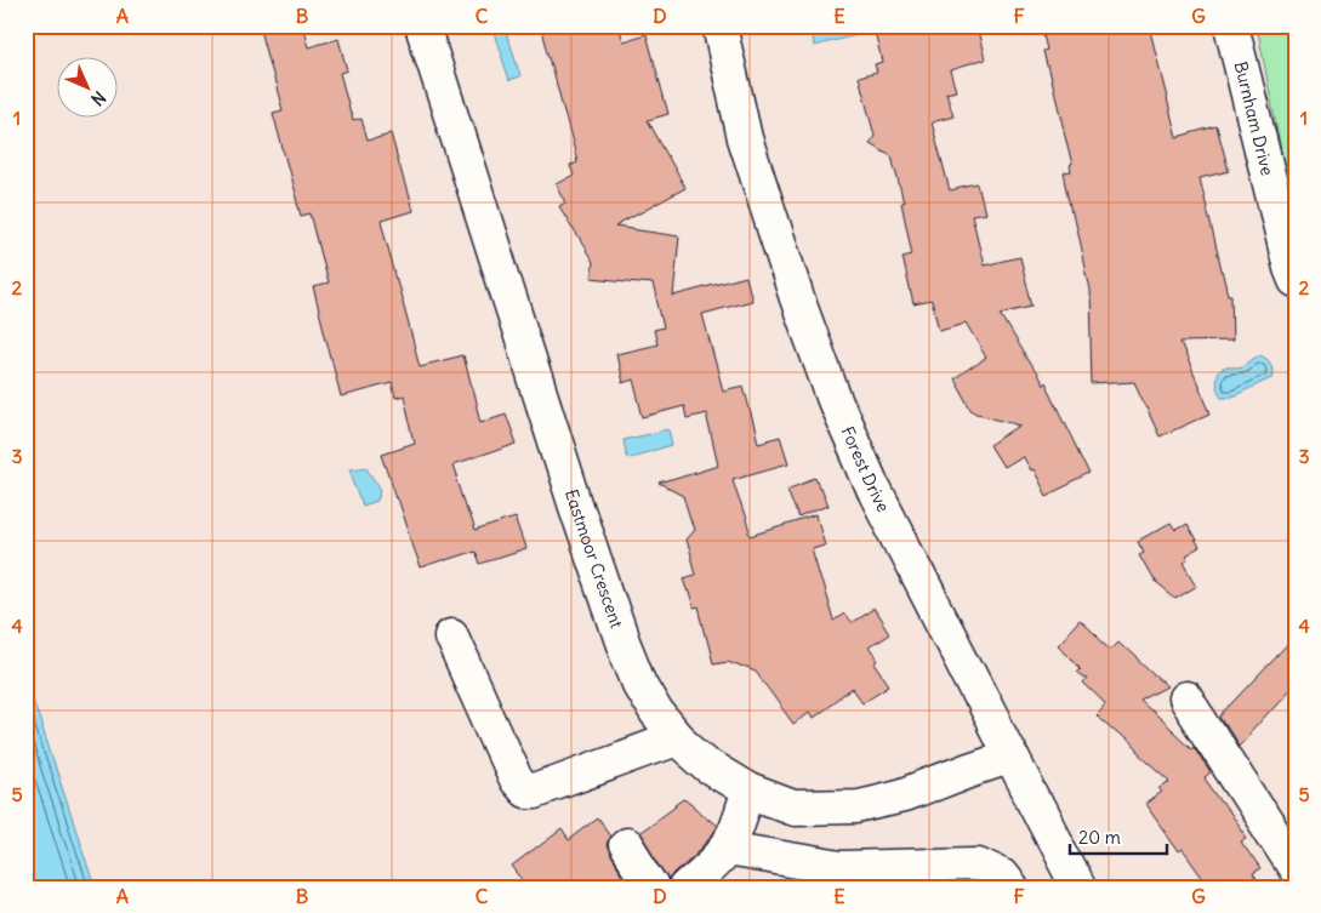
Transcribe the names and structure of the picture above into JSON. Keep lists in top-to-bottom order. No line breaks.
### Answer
{"streets":{"street":["Burnham Drive","Forest Drive","Eastmoor Crescent"]},"crossings":[["Forest Drive","Eastmoor Crescent"]],"scale_bar":"20 m","north":"bottom right","grid":{"columns":["A","B","C","D","E","F","G"],"rows":["1","2","3","4","5"]}}
